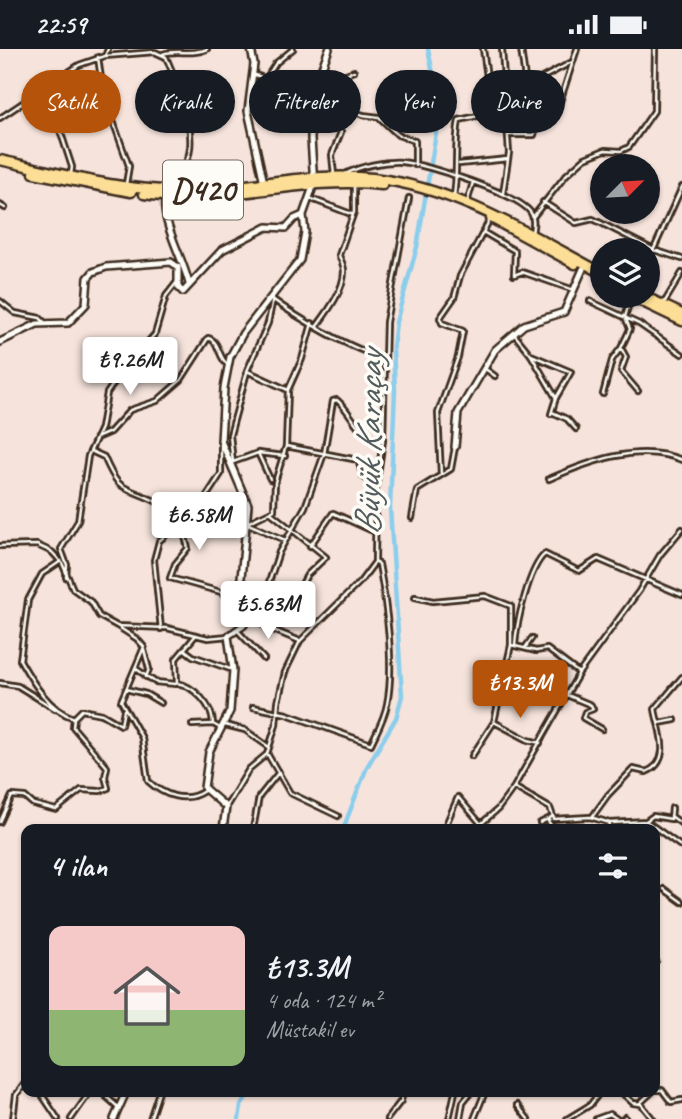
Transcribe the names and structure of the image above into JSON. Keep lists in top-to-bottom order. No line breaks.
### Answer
{"streets":{"highway":["D420"]},"water":["Büyük Karaçay"],"north":"top right","page":{"status":"22:59","chip":["Satılık","Kiralık","Filtreler","Yeni","Daire"],"price":["₺9.26M","₺6.58M","₺5.63M","₺13.3M"],"heading":"4 ilan","list":[{"name":"₺13.3M","note":"4 oda · 124 m² · Müstakil ev"}]}}
